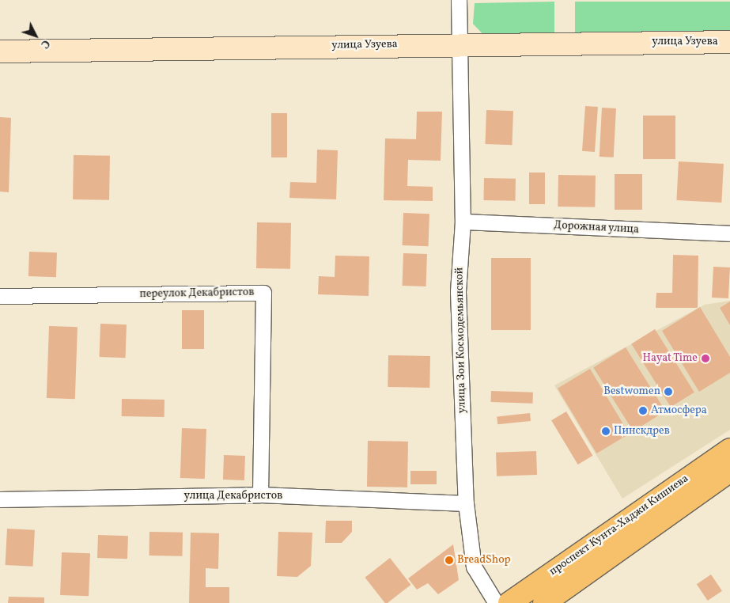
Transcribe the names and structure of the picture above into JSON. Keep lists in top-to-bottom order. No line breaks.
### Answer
{"streets":{"main road":["улица Узуева","проспект Кунта-Хаджи Кишиева"],"street":["Дорожная улица","переулок Декабристов","улица Зои Космодемьянской","улица Декабристов"]},"crossings":[["улица Узуева","улица Зои Космодемьянской"],["Дорожная улица","улица Зои Космодемьянской"],["переулок Декабристов","улица Декабристов"],["улица Зои Космодемьянской","улица Декабристов"]],"places":["Hayat Time","Bestwomen","Атмосфера","Пинскдрев","BreadShop"],"north":"bottom right"}
